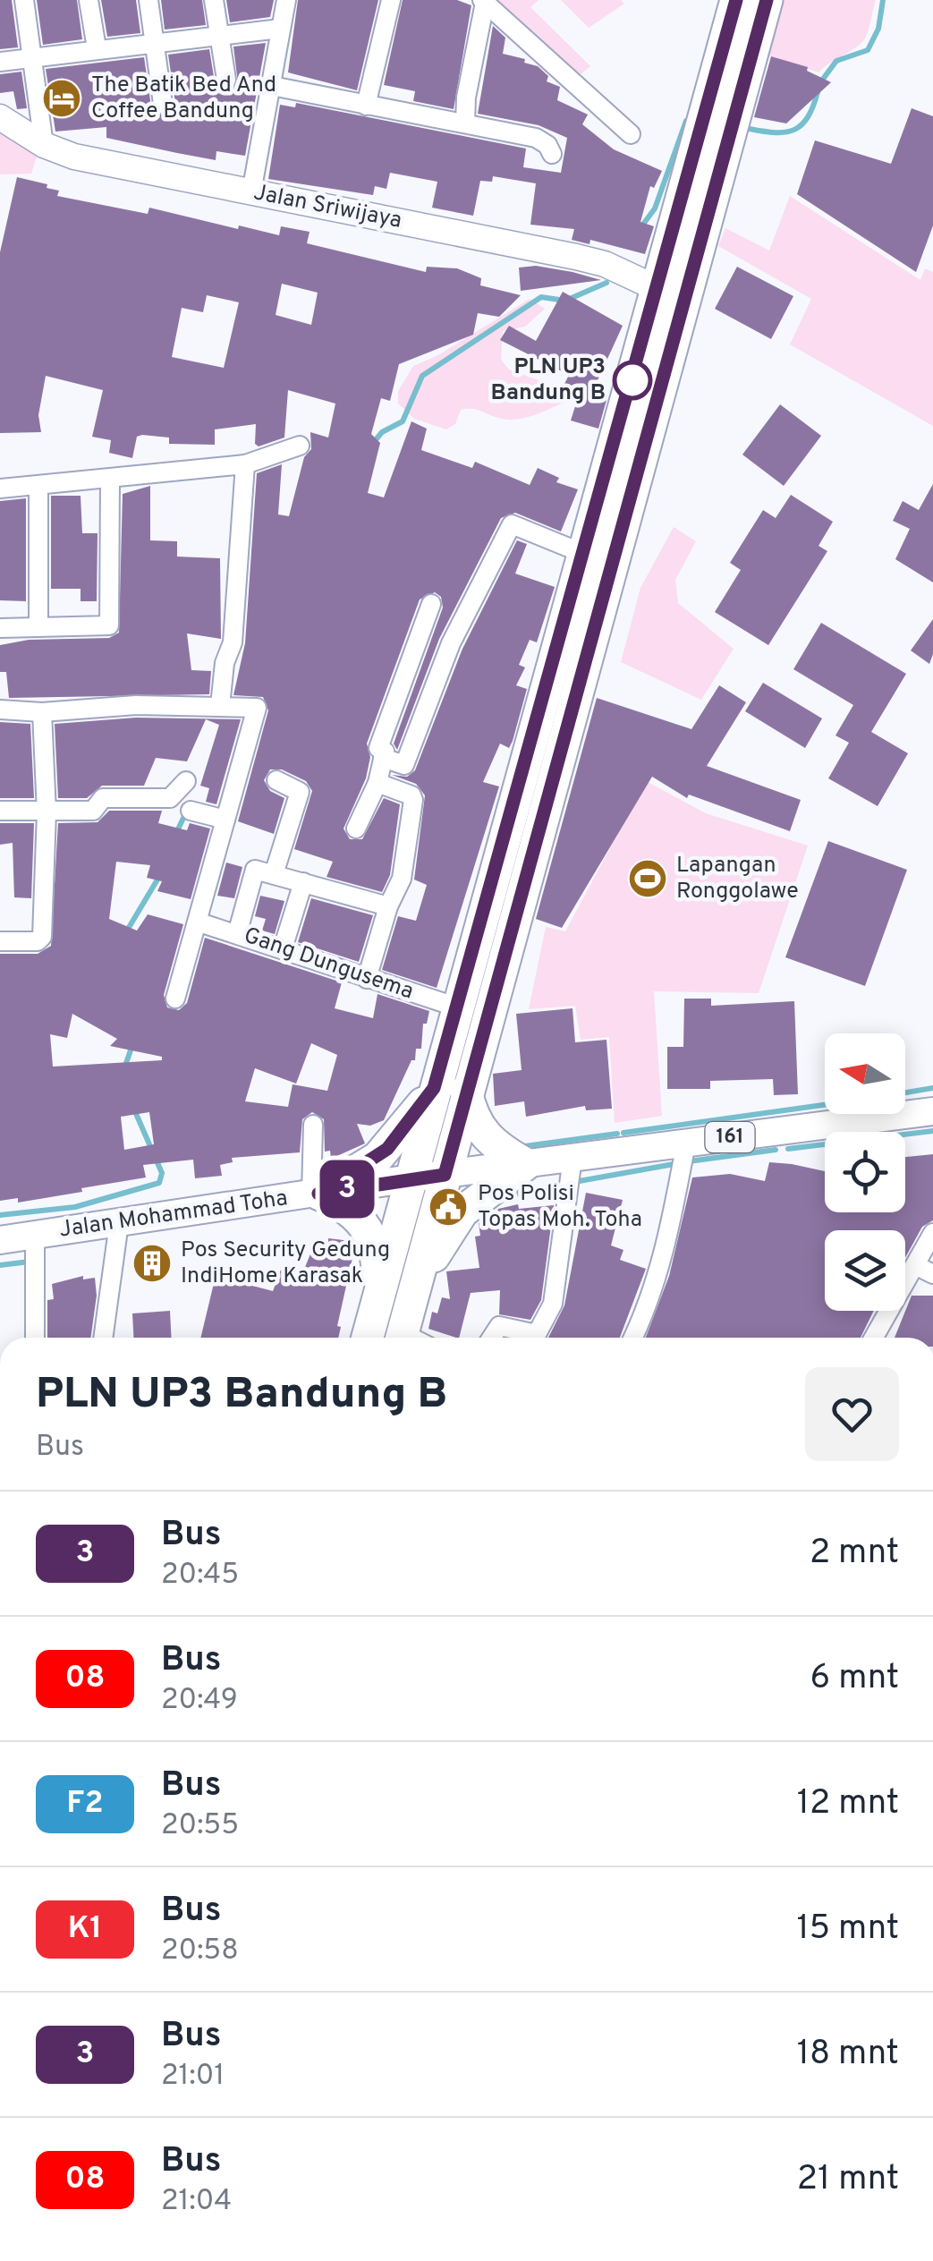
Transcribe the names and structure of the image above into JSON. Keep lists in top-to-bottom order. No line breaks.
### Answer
{"streets":{"main road":["Jalan Sriwijaya","161","Jalan Mohammad Toha"],"street":["Gang Dungusema"]},"places":{"hotel":["The Batik Bed And Coffee Bandung"],"other":["PLN UP3 Bandung B"],"sports":["Lapangan Ronggolawe"],"public building":["Pos Polisi Topas Moh. Toha"],"building":["Pos Security Gedung IndiHome Karasak"]},"lines":["bus line 3"],"north":"left","page":{"on_map":"3","heading":["PLN UP3 Bandung B","Bus"],"list":[{"mark":"3","name":"Bus","note":"20:45","value":"2 mnt"},{"mark":"08","name":"Bus","note":"20:49","value":"6 mnt"},{"mark":"F2","name":"Bus","note":"20:55","value":"12 mnt"},{"mark":"K1","name":"Bus","note":"20:58","value":"15 mnt"},{"mark":"3","name":"Bus","note":"21:01","value":"18 mnt"},{"mark":"08","name":"Bus","note":"21:04","value":"21 mnt"}]}}
